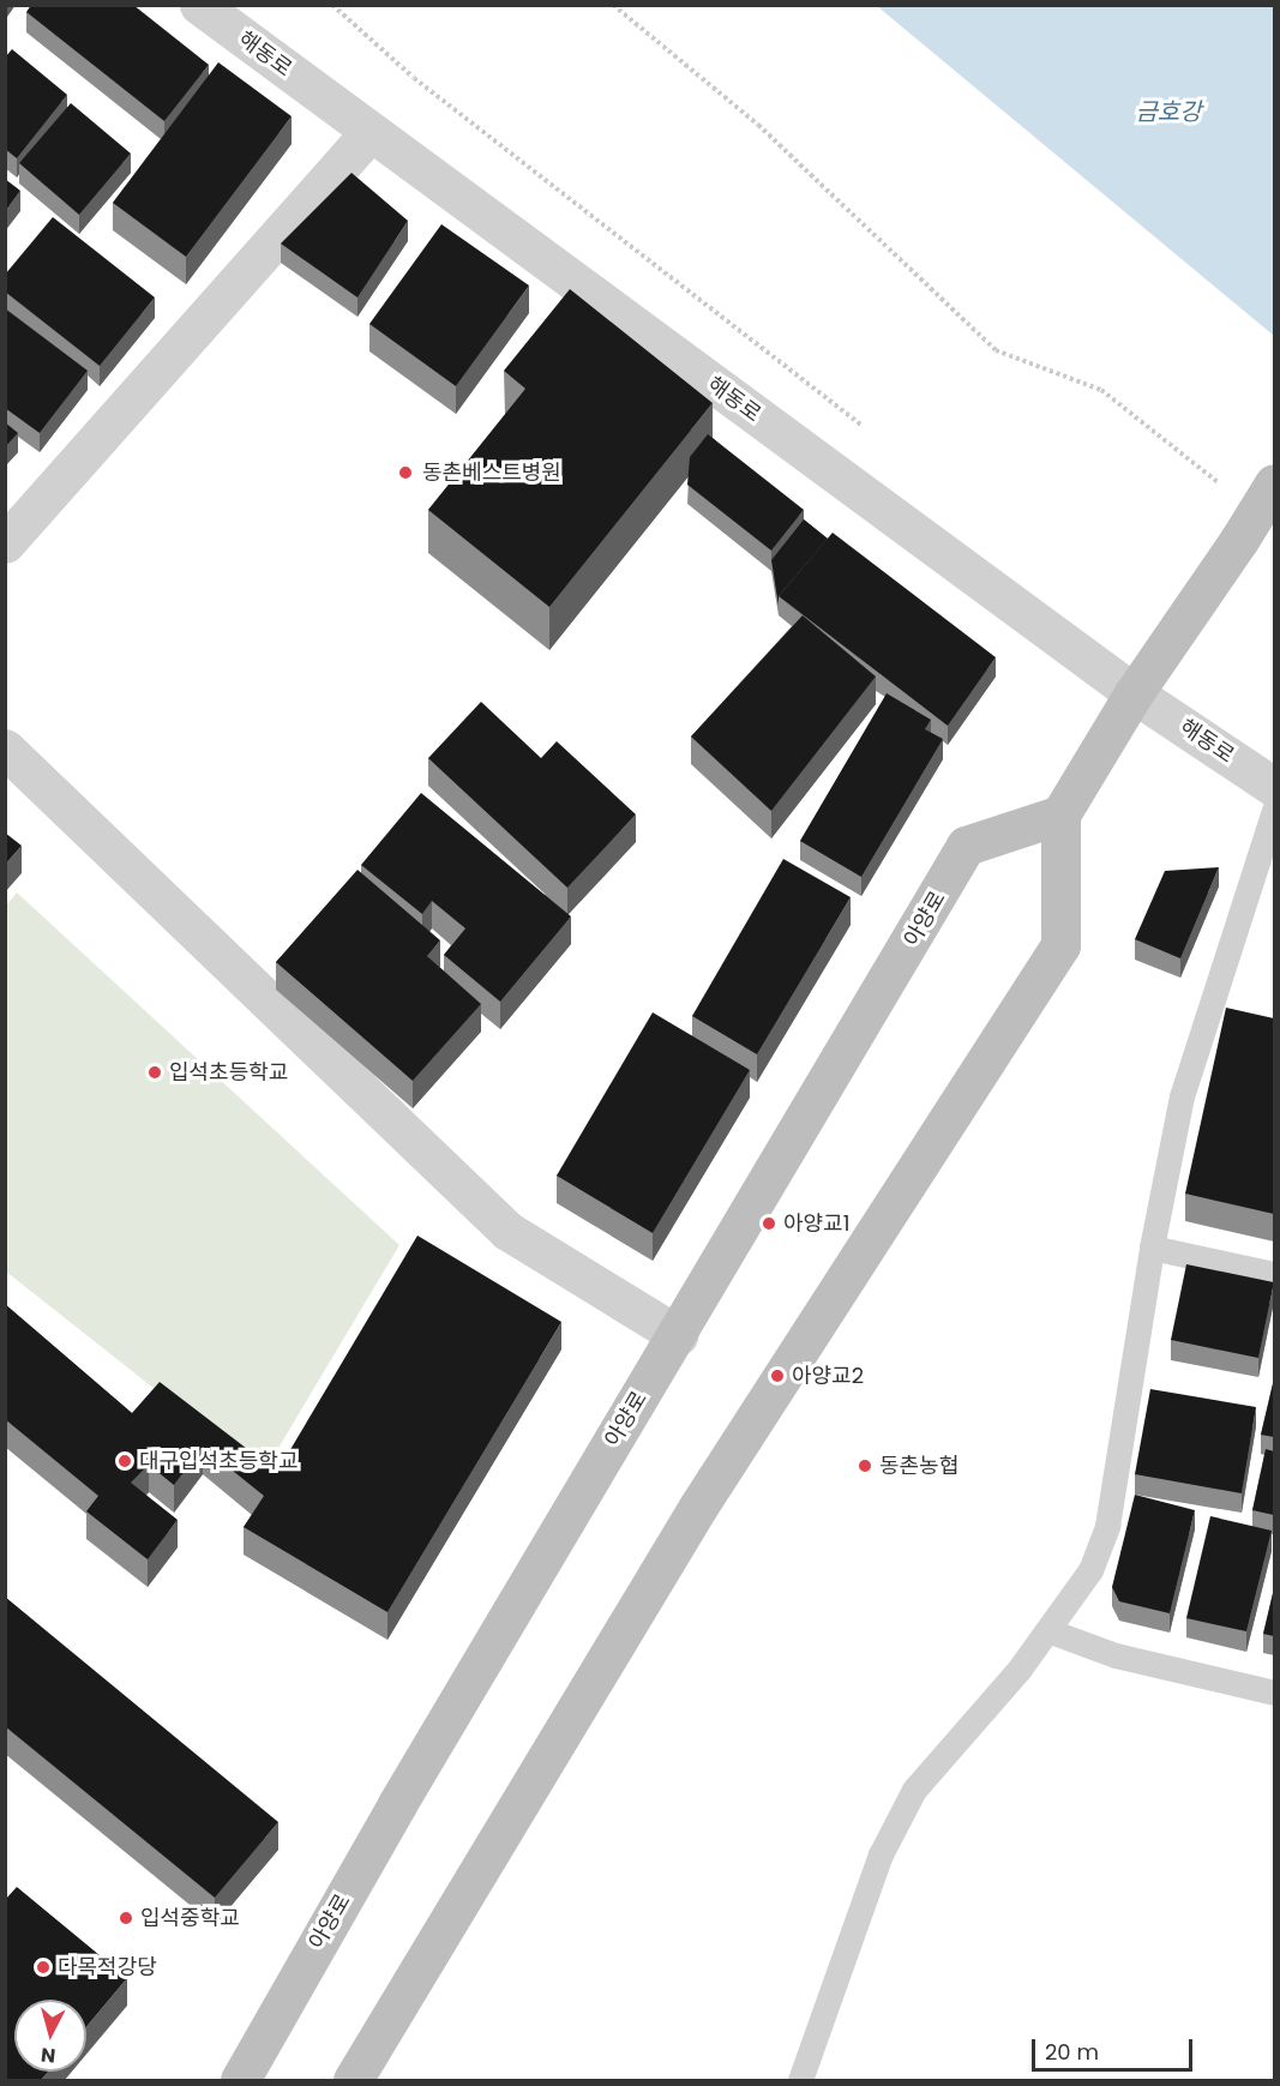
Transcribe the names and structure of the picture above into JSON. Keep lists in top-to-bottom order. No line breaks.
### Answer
{"streets":{"main road":["아양로"],"street":["해동로"]},"water":["금호강"],"places":["동촌베스트병원","입석초등학교","아양교1","아양교2","대구입석초등학교","동촌농협","입석중학교","다목적강당"],"scale_bar":"20 m","north":"bottom"}
